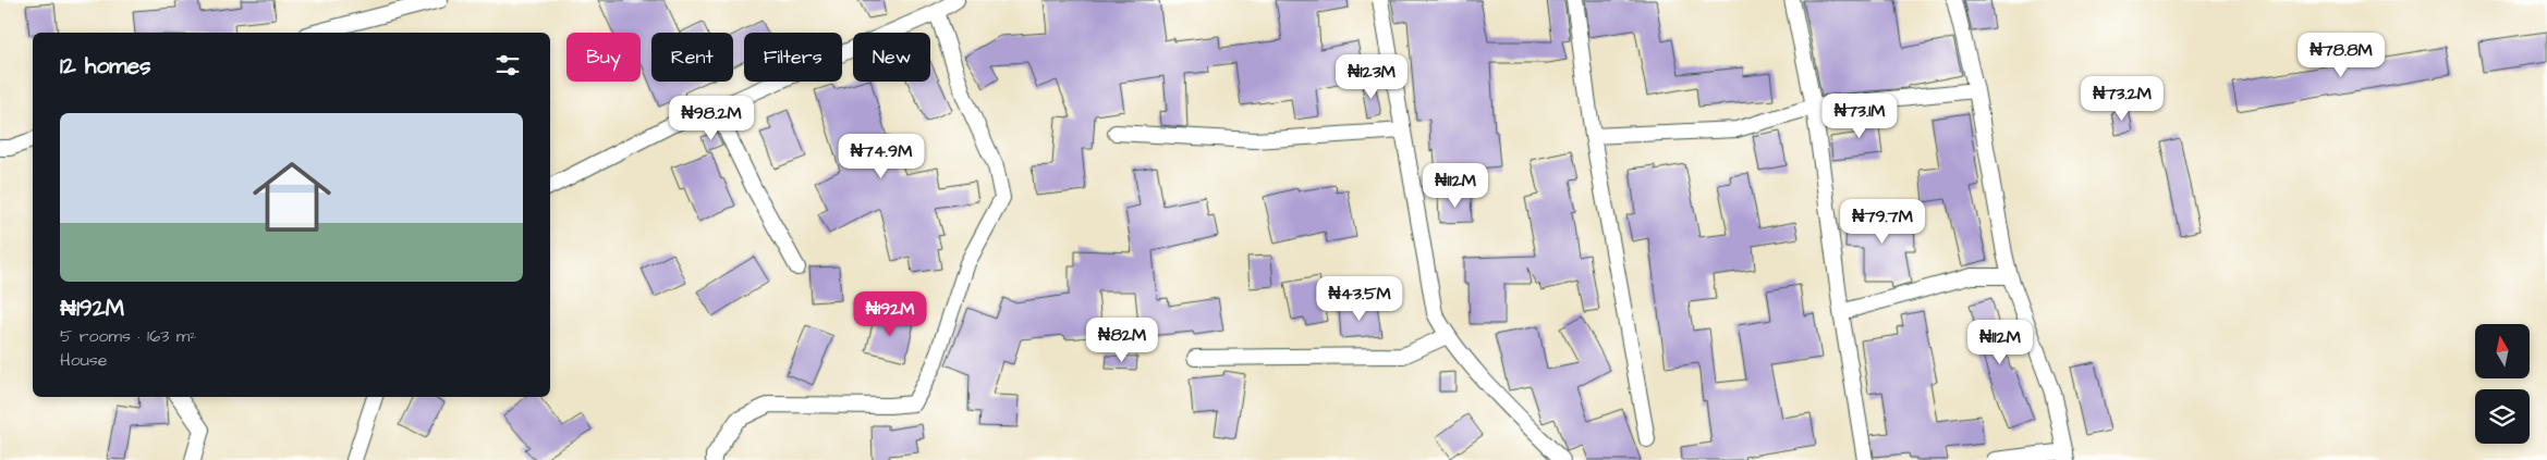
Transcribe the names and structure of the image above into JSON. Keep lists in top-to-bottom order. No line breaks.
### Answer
{"north":"top","page":{"price":["₦78.8M","₦123M","₦73.2M","₦73.1M","₦98.2M","₦74.9M","₦112M","₦79.7M","₦43.5M","₦192M","₦82M","₦112M"],"chip":["Buy","Rent","Filters","New"],"heading":"12 homes","list":[{"name":"₦192M","note":"5 rooms · 163 m² · House"}]}}
